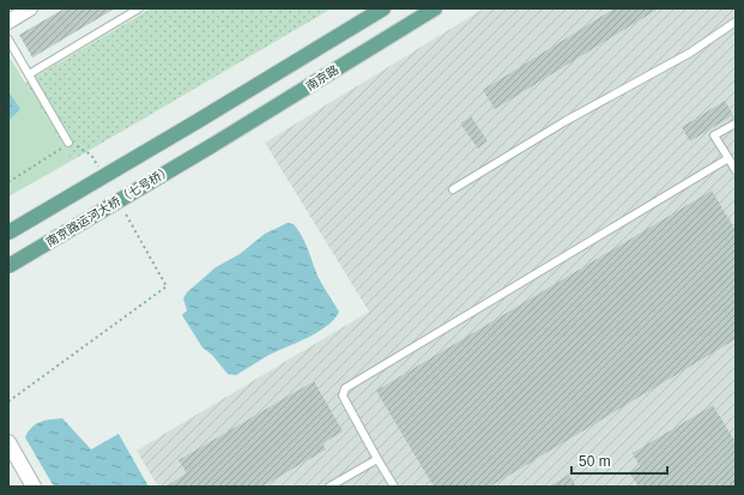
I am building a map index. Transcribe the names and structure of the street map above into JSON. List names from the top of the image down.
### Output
{
  "streets": {
    "main road": ["南京路", "南京路运河大桥（七号桥）"]
  },
  "crossings": [
    ["南京路", "南京路运河大桥（七号桥）"]
  ],
  "scale_bar": "50 m"
}
